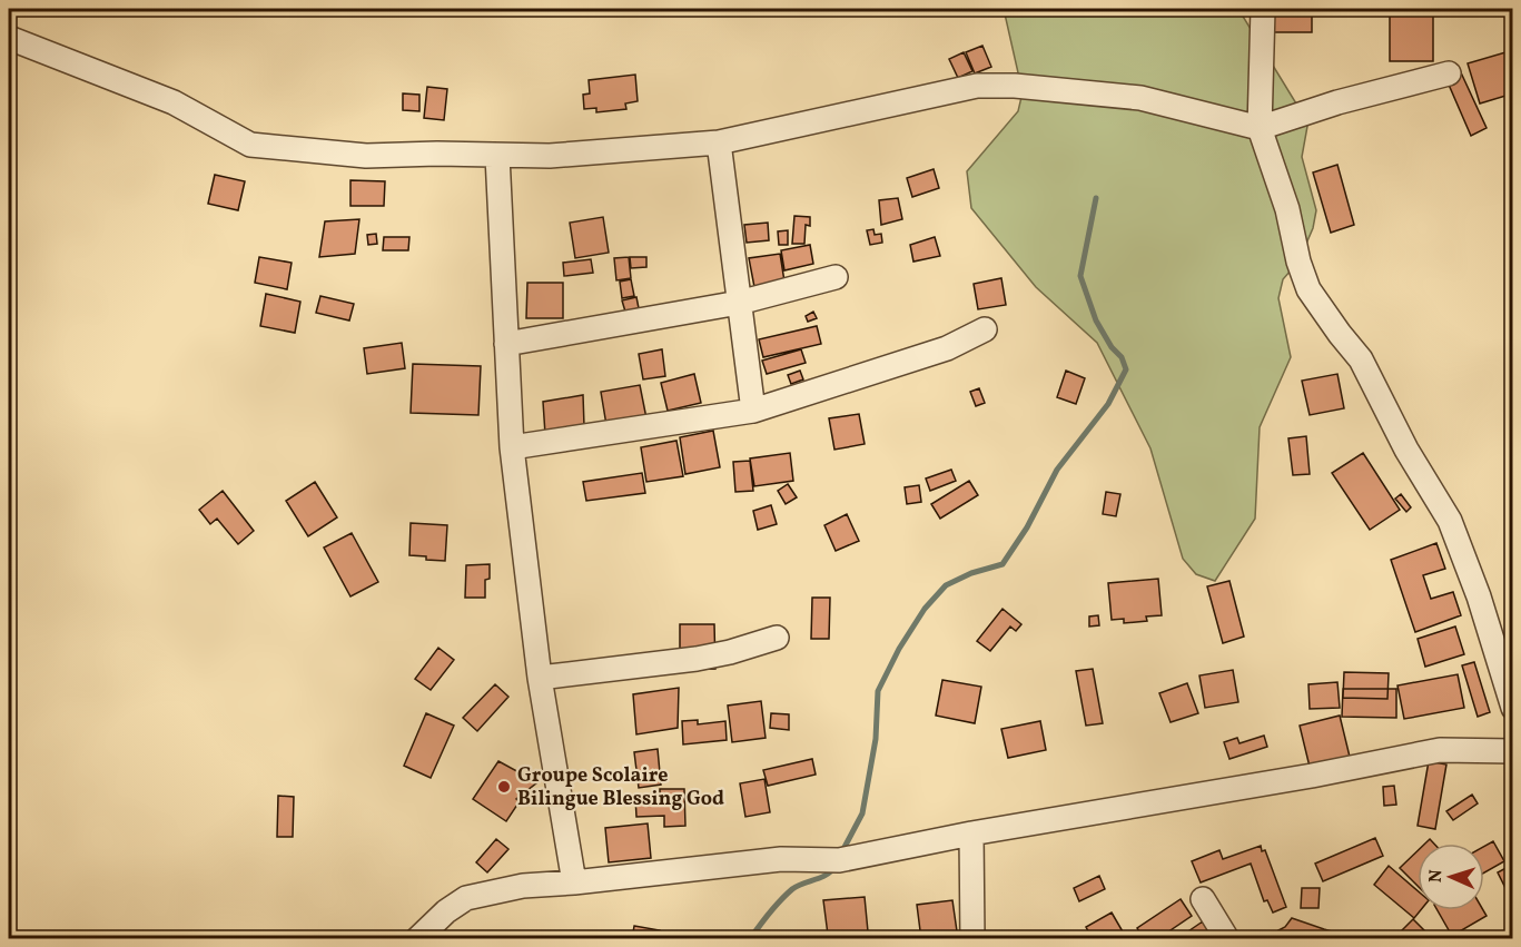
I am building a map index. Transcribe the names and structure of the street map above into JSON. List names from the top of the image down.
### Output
{
  "places": ["Groupe Scolaire Bilingue Blessing God"],
  "north": "left"
}
